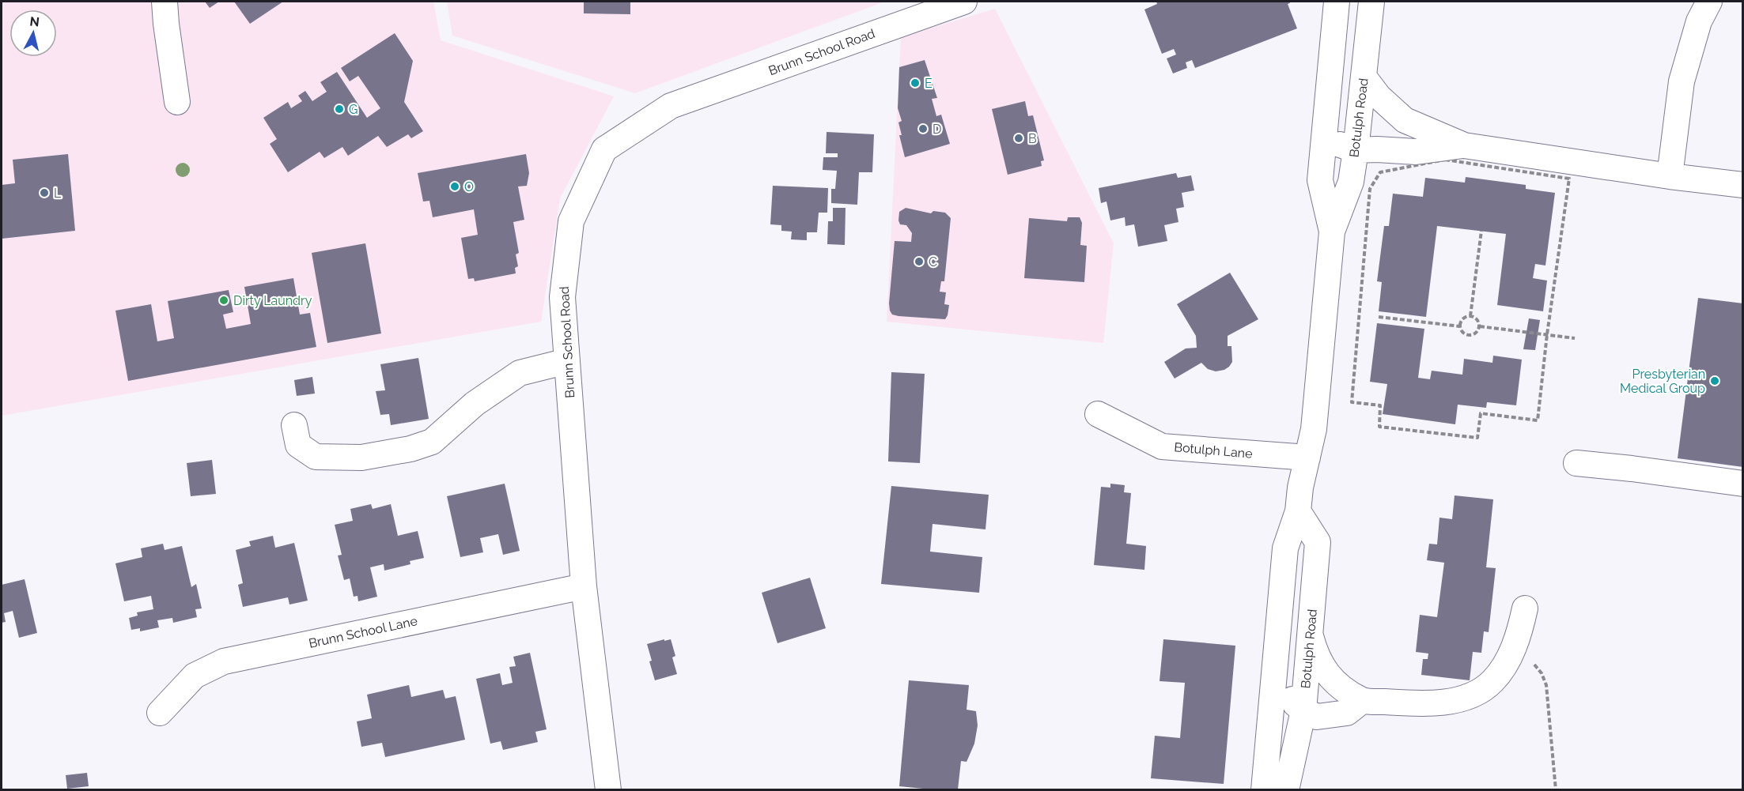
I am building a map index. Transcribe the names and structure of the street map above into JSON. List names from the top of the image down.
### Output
{
  "streets": {
    "street": [
      "Brunn School Road",
      "Botulph Road",
      "Botulph Lane",
      "Brunn School Lane"
    ]
  },
  "crossings": [
    ["Brunn School Road", "Brunn School Lane"],
    ["Botulph Road", "Botulph Lane"]
  ],
  "places": [
    "E",
    "G",
    "D",
    "B",
    "O",
    "L",
    "C",
    "Dirty Laundry",
    "Presbyterian Medical Group"
  ],
  "north": "top"
}
